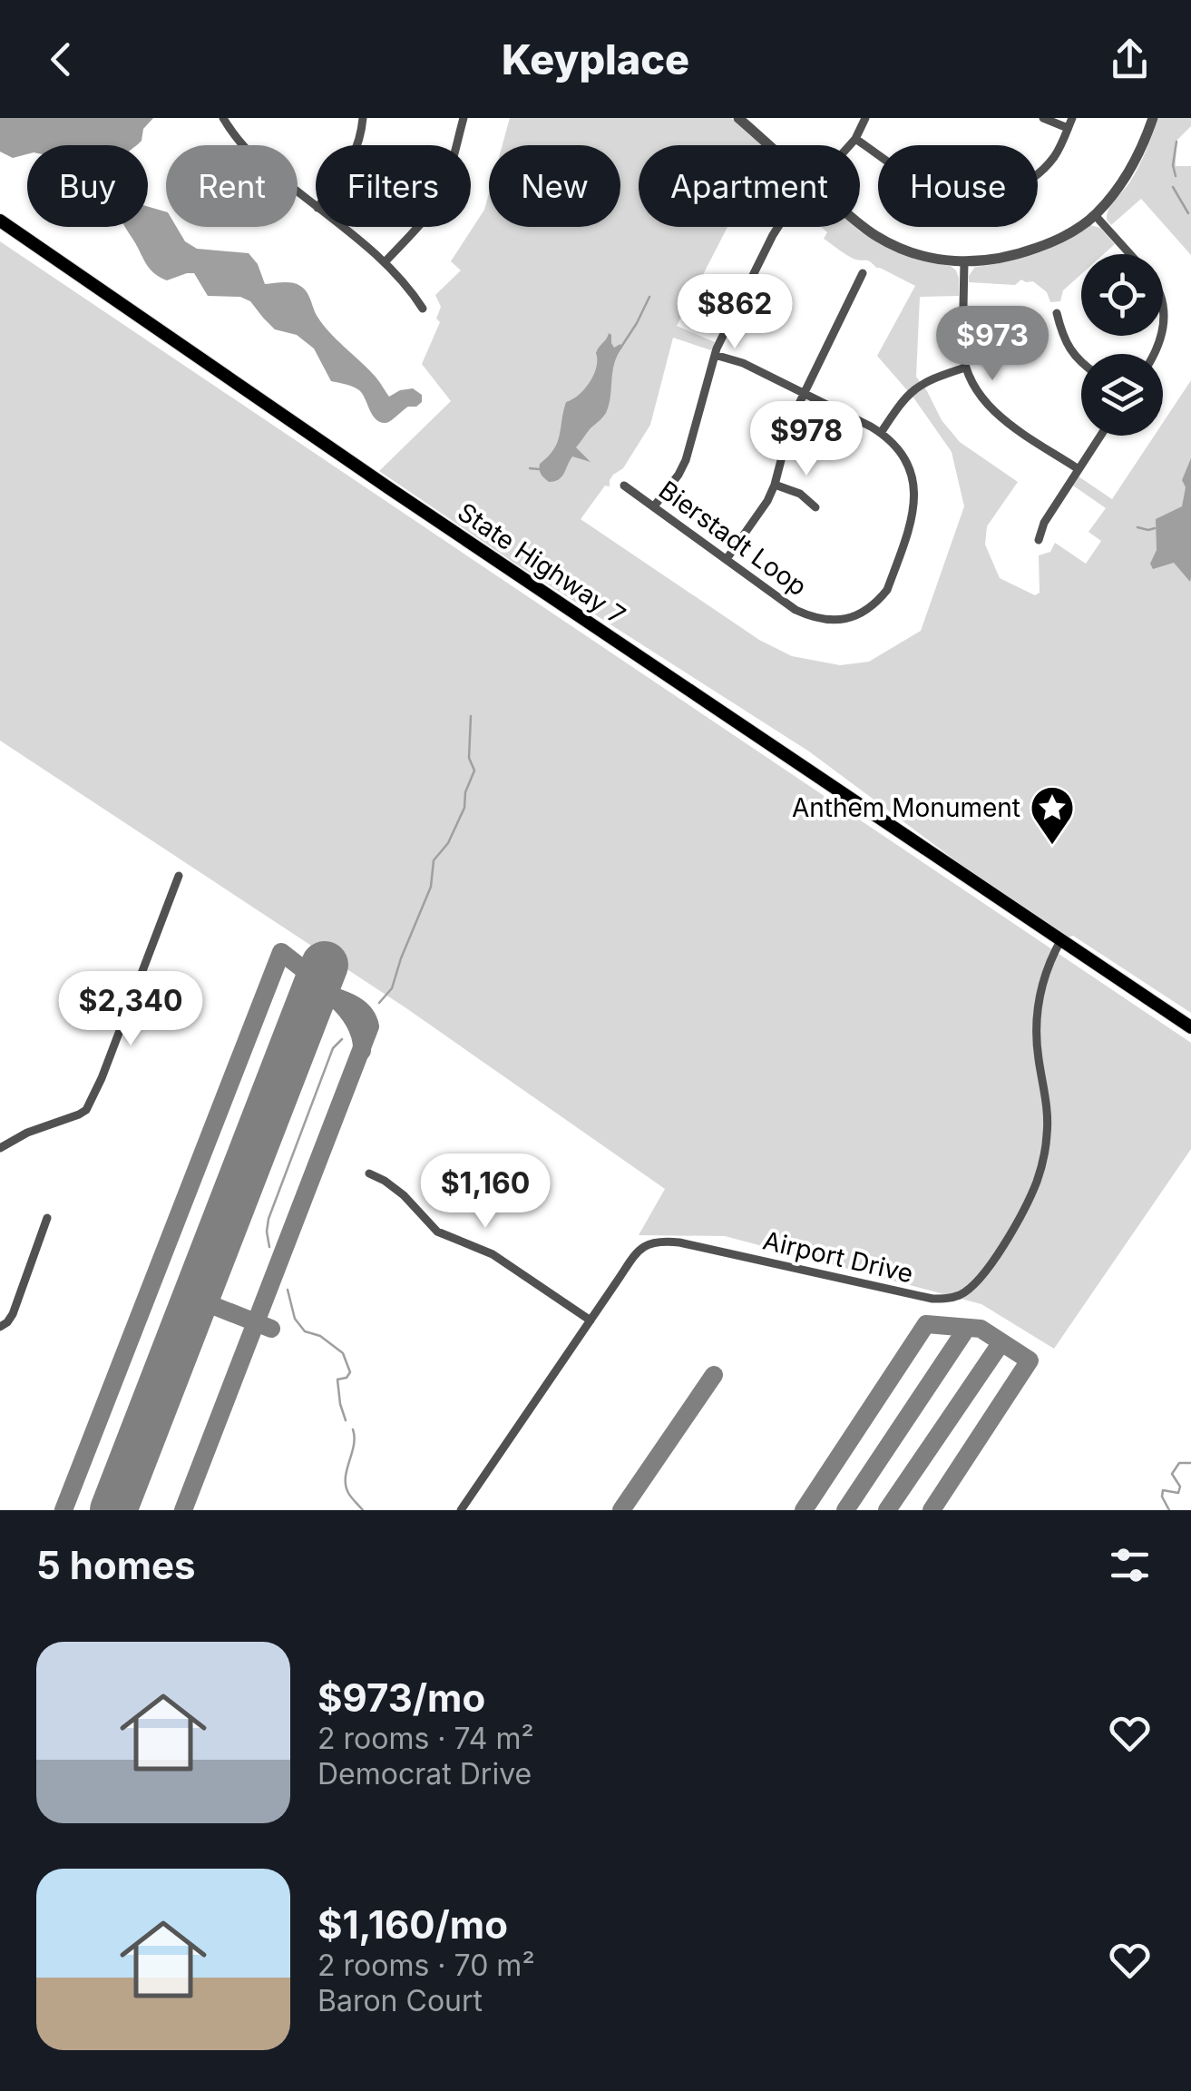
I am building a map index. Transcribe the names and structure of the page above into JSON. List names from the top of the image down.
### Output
{
  "streets": {
    "main road": ["State Highway 7"],
    "street": ["Bierstadt Loop", "Airport Drive"]
  },
  "crossings": [
    ["State Highway 7", "Airport Drive"]
  ],
  "places": {
    "place": ["Anthem Monument"]
  },
  "page": {
    "header": "Keyplace",
    "chip": [
      "Buy",
      "Rent",
      "Filters",
      "New",
      "Apartment",
      "House"
    ],
    "price": [
      "$862",
      "$973",
      "$978",
      "$2,340",
      "$1,160"
    ],
    "heading": "5 homes",
    "list": [
      {
        "name": "$973/mo",
        "note": "2 rooms · 74 m² · Democrat Drive"
      },
      {
        "name": "$1,160/mo",
        "note": "2 rooms · 70 m² · Baron Court"
      }
    ]
  }
}
